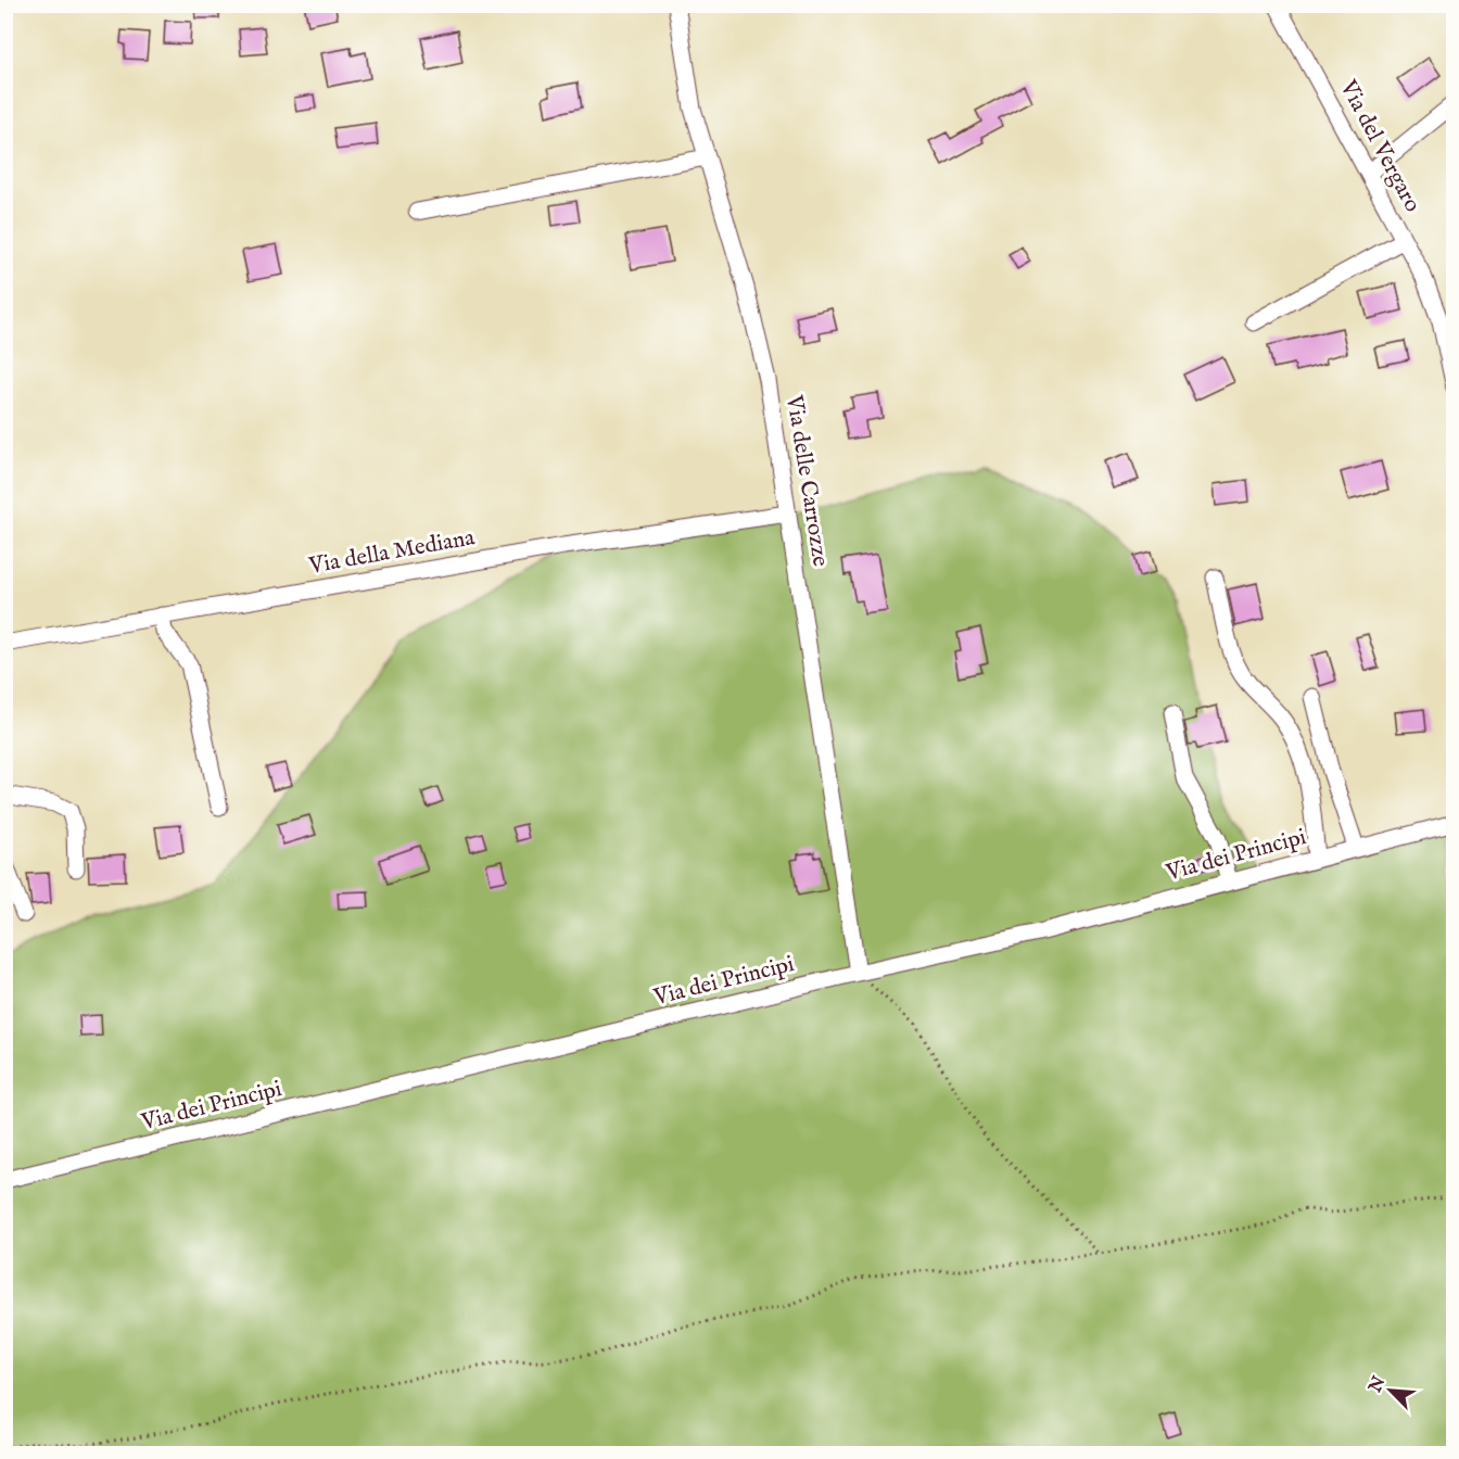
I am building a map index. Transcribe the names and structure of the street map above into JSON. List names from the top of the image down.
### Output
{
  "streets": {
    "street": [
      "Via del Vergaro",
      "Via delle Carrozze",
      "Via della Mediana",
      "Via dei Principi"
    ]
  },
  "crossings": [
    ["Via delle Carrozze", "Via della Mediana"],
    ["Via delle Carrozze", "Via dei Principi"]
  ],
  "north": "top left"
}
